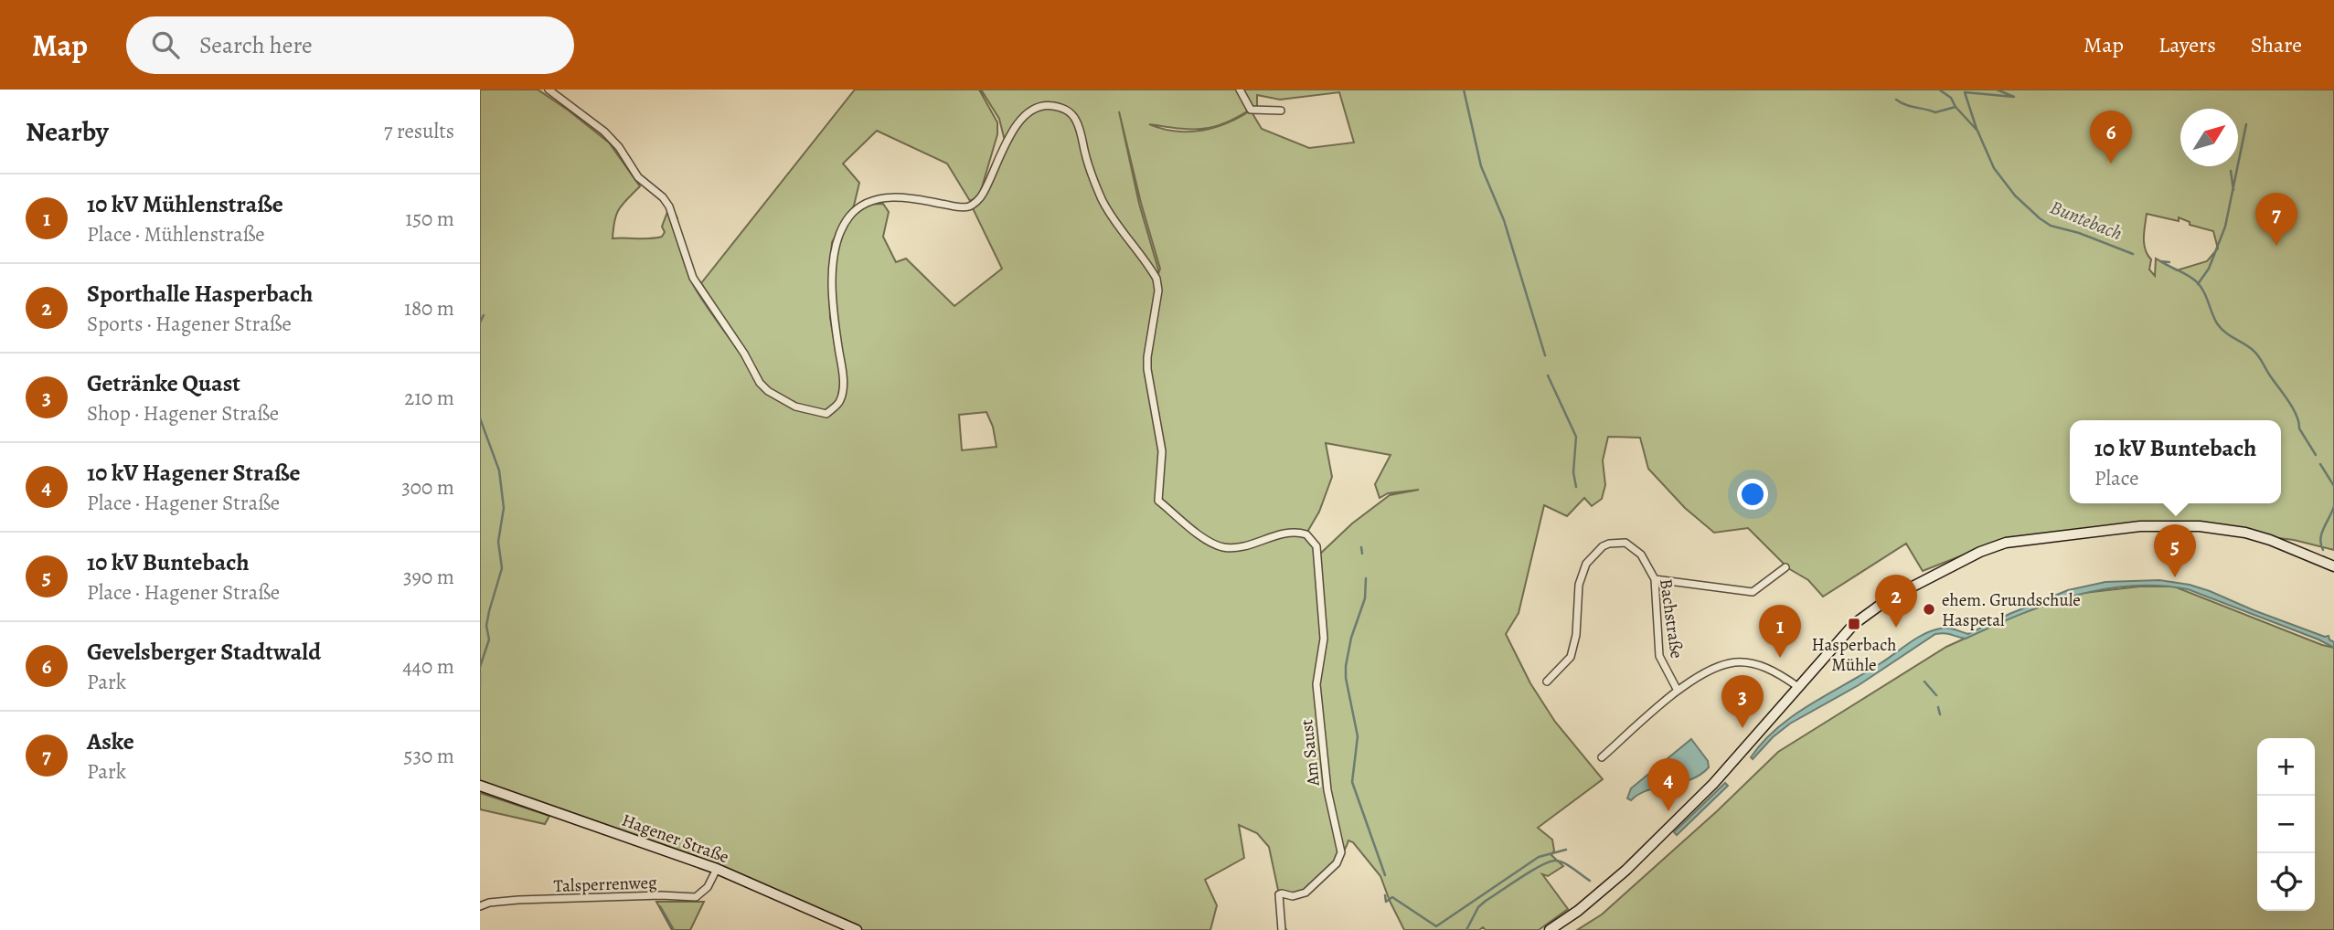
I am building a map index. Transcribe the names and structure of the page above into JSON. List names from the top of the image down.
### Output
{
  "streets": {
    "main road": ["Hagener Straße"],
    "street": ["Bachstraße", "Am Saust", "Talsperrenweg"]
  },
  "crossings": [
    ["Hagener Straße", "Talsperrenweg"]
  ],
  "water": ["Buntebach"],
  "places": {
    "other": ["ehem. Grundschule Haspetal"],
    "transit": ["Hasperbach Mühle"]
  },
  "north": "top right",
  "page": {
    "header": "Map",
    "search": "Search here",
    "nav": ["Map", "Layers", "Share"],
    "heading": ["Nearby", "7 results"],
    "pins": [
      "6",
      "7",
      "5",
      "2",
      "1",
      "3",
      "4"
    ],
    "list": [
      {
        "mark": "1",
        "name": "10 kV Mühlenstraße",
        "note": "Place · Mühlenstraße",
        "value": "150 m"
      },
      {
        "mark": "2",
        "name": "Sporthalle Hasperbach",
        "note": "Sports · Hagener Straße",
        "value": "180 m"
      },
      {
        "mark": "3",
        "name": "Getränke Quast",
        "note": "Shop · Hagener Straße",
        "value": "210 m"
      },
      {
        "mark": "4",
        "name": "10 kV Hagener Straße",
        "note": "Place · Hagener Straße",
        "value": "300 m"
      },
      {
        "mark": "5",
        "name": "10 kV Buntebach",
        "note": "Place · Hagener Straße",
        "value": "390 m"
      },
      {
        "mark": "6",
        "name": "Gevelsberger Stadtwald",
        "note": "Park",
        "value": "440 m"
      },
      {
        "mark": "7",
        "name": "Aske",
        "note": "Park",
        "value": "530 m"
      }
    ],
    "popup": ["10 kV Buntebach", "Place"],
    "map_buttons": ["+", "−"]
  }
}
